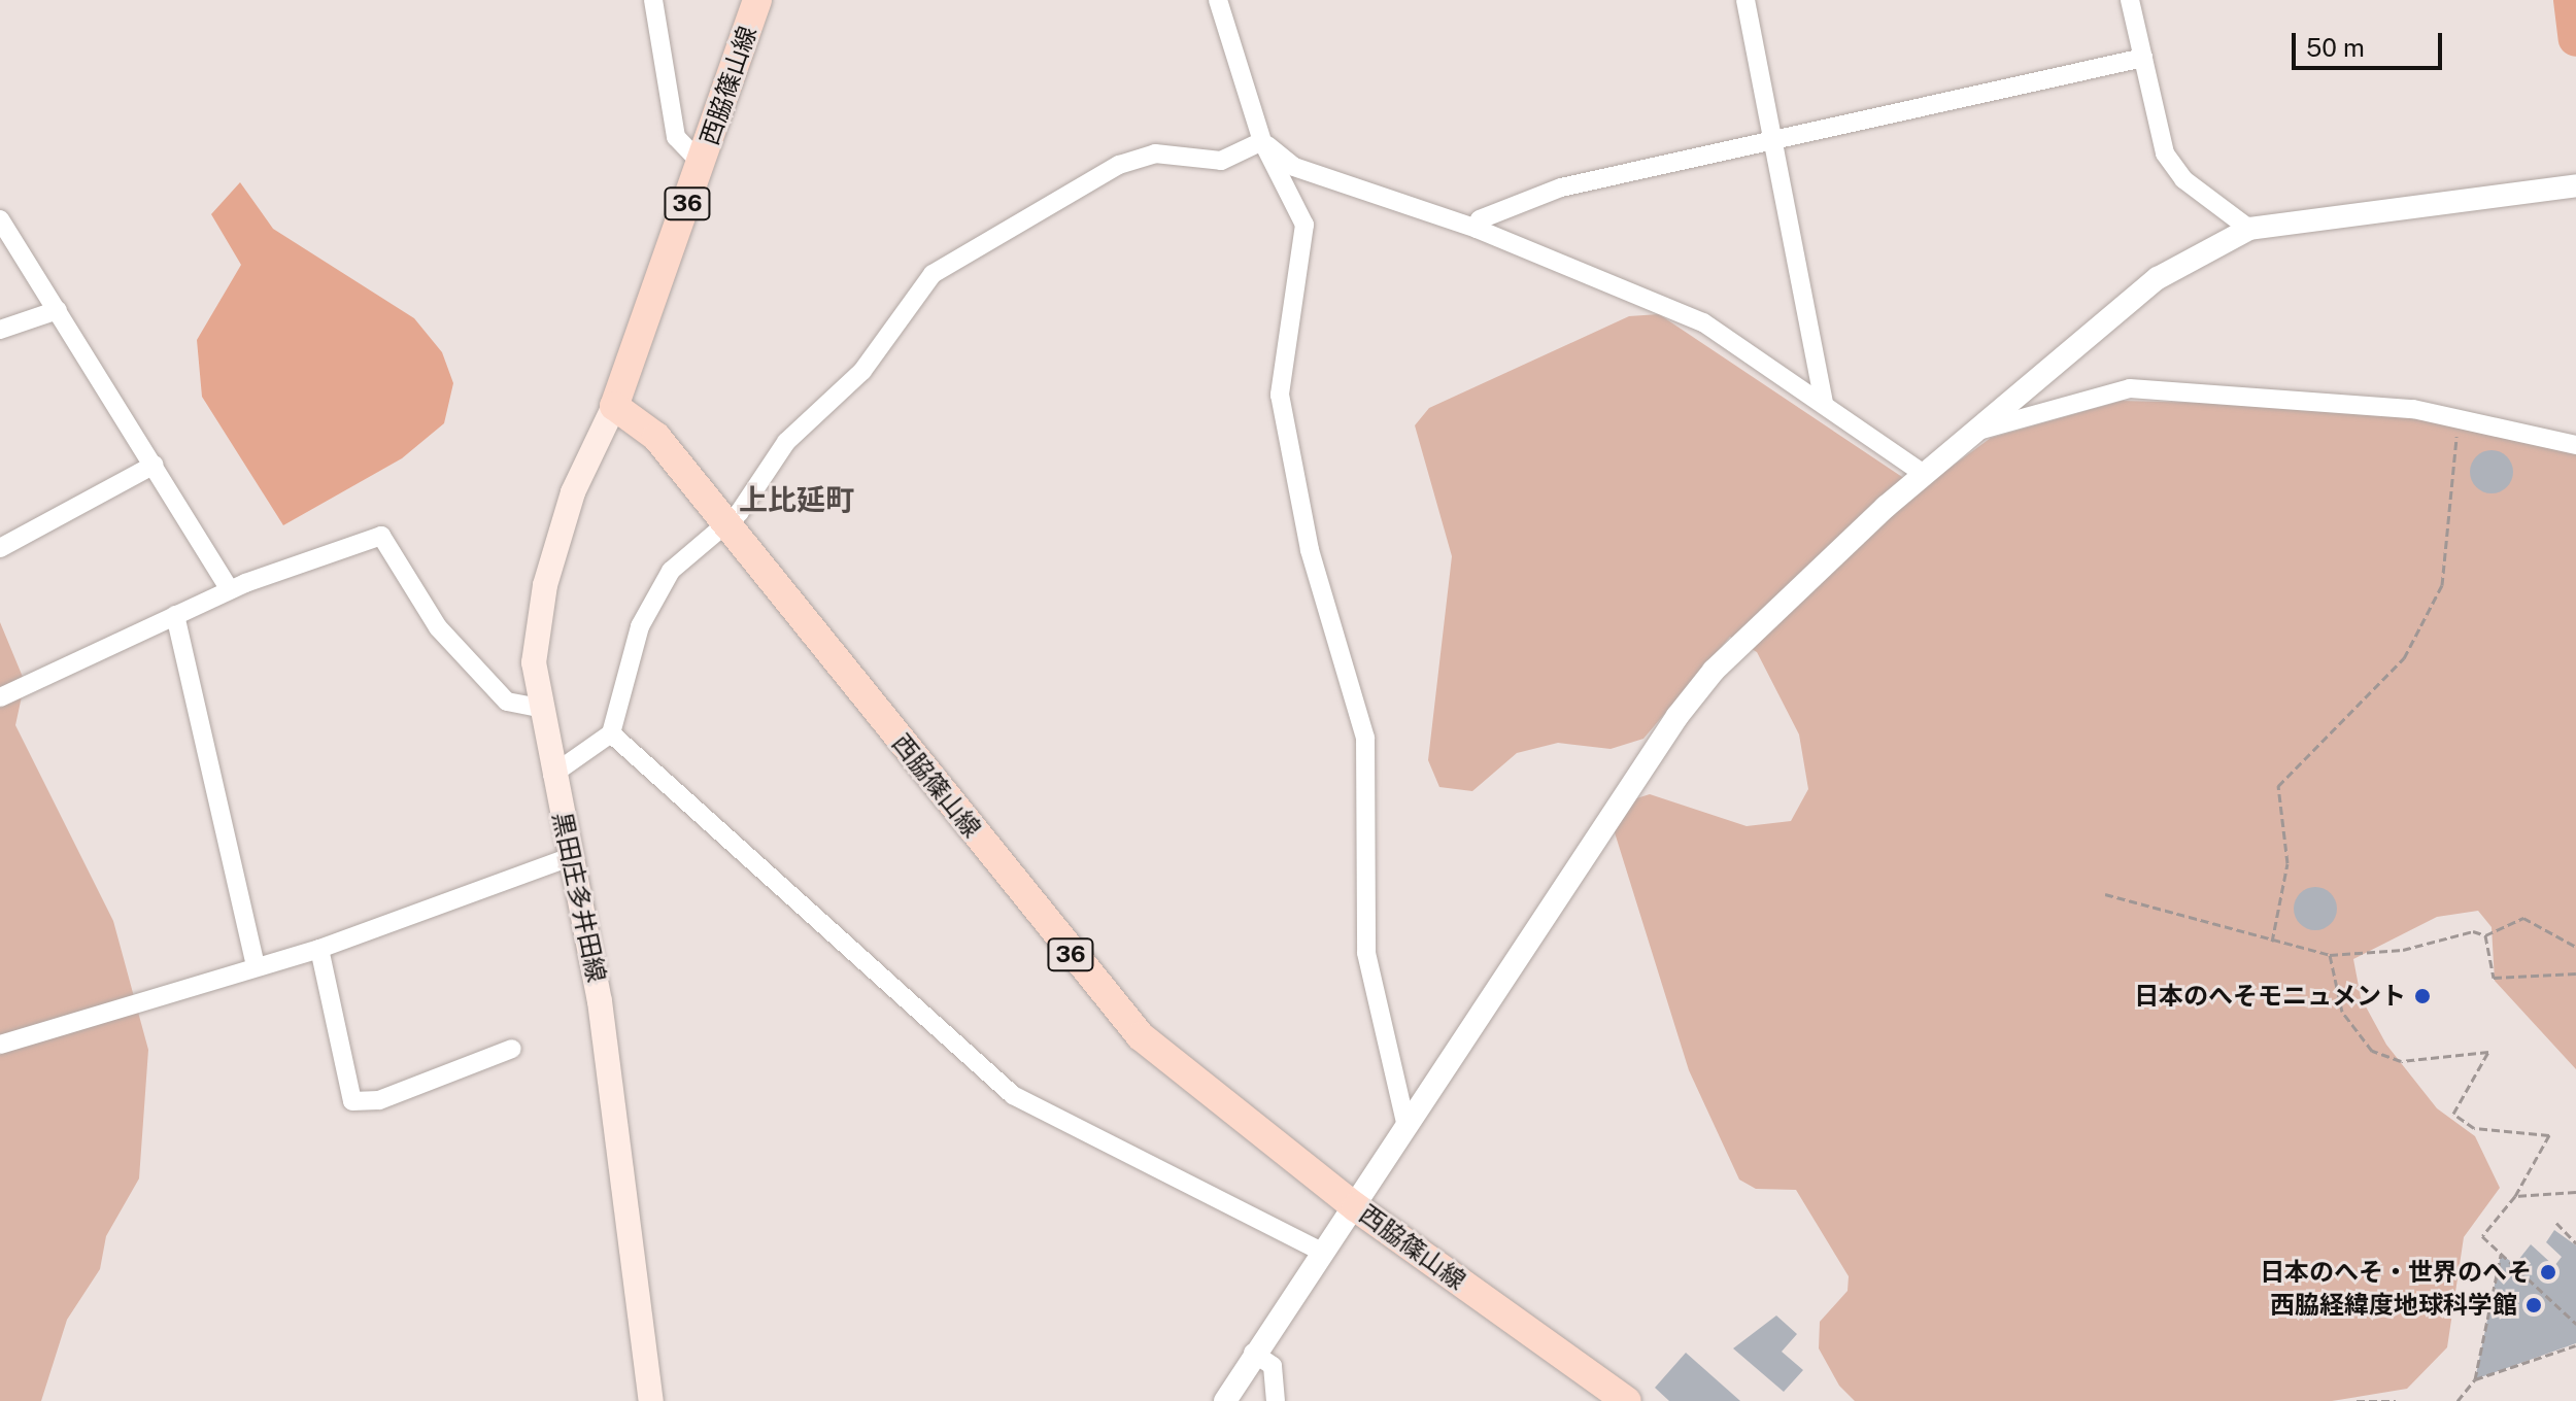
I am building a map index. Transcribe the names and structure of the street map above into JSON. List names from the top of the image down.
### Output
{
  "streets": {
    "main road": ["西脇篠山線", "36", "黒田庄多井田線"]
  },
  "crossings": [
    ["西脇篠山線", "黒田庄多井田線"]
  ],
  "districts": ["上比延町"],
  "places": ["日本のへそモニュメント", "日本のへそ・世界のへそ", "西脇経緯度地球科学館"],
  "scale_bar": "50 m"
}
